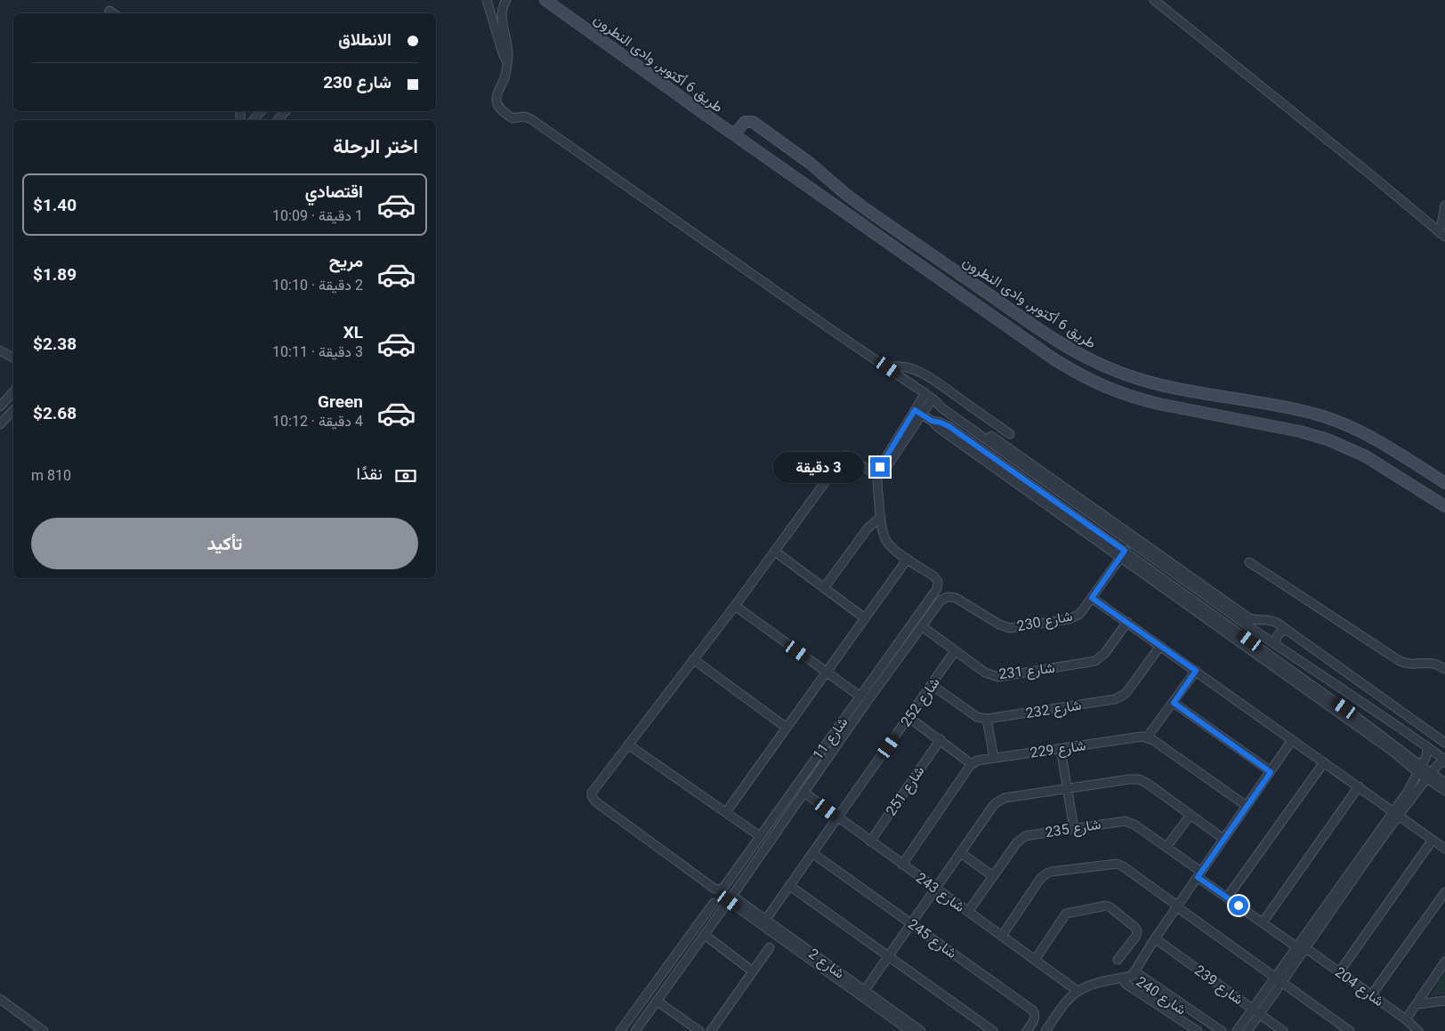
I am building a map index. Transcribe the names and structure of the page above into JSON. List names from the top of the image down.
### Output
{
  "streets": {
    "street": [
      "طريق 6 أكتوبر, وادى النطرون",
      "شارع 230",
      "شارع 231",
      "شارع 252",
      "شارع 232",
      "شارع 11",
      "شارع 229",
      "شارع 251",
      "شارع 235",
      "شارع 243",
      "شارع 245",
      "شارع 2",
      "شارع 239",
      "شارع 204",
      "شارع 240"
    ]
  },
  "crossings": [
    ["شارع 230", "شارع 11"],
    ["شارع 231", "شارع 252"],
    ["شارع 231", "شارع 11"],
    ["شارع 252", "شارع 243"],
    ["شارع 252", "شارع 245"],
    ["شارع 252", "شارع 2"],
    ["شارع 11", "شارع 243"],
    ["شارع 11", "شارع 2"],
    ["شارع 251", "شارع 243"],
    ["شارع 235", "شارع 243"],
    ["شارع 235", "شارع 204"]
  ],
  "page": {
    "banner": ["الانطلاق", "شارع 230"],
    "heading": "اختر الرحلة",
    "list": [
      {
        "name": "اقتصادي",
        "note": "1 دقيقة · 10:09",
        "value": "$1.40"
      },
      {
        "name": "مريح",
        "note": "2 دقيقة · 10:10",
        "value": "$1.89"
      },
      {
        "name": "XL",
        "note": "3 دقيقة · 10:11",
        "value": "$2.38"
      },
      {
        "name": "Green",
        "note": "4 دقيقة · 10:12",
        "value": "$2.68"
      }
    ],
    "pay": ["نقدًا", "810 m"],
    "bubble": "3 دقيقة",
    "buttons": "تأكيد"
  }
}
